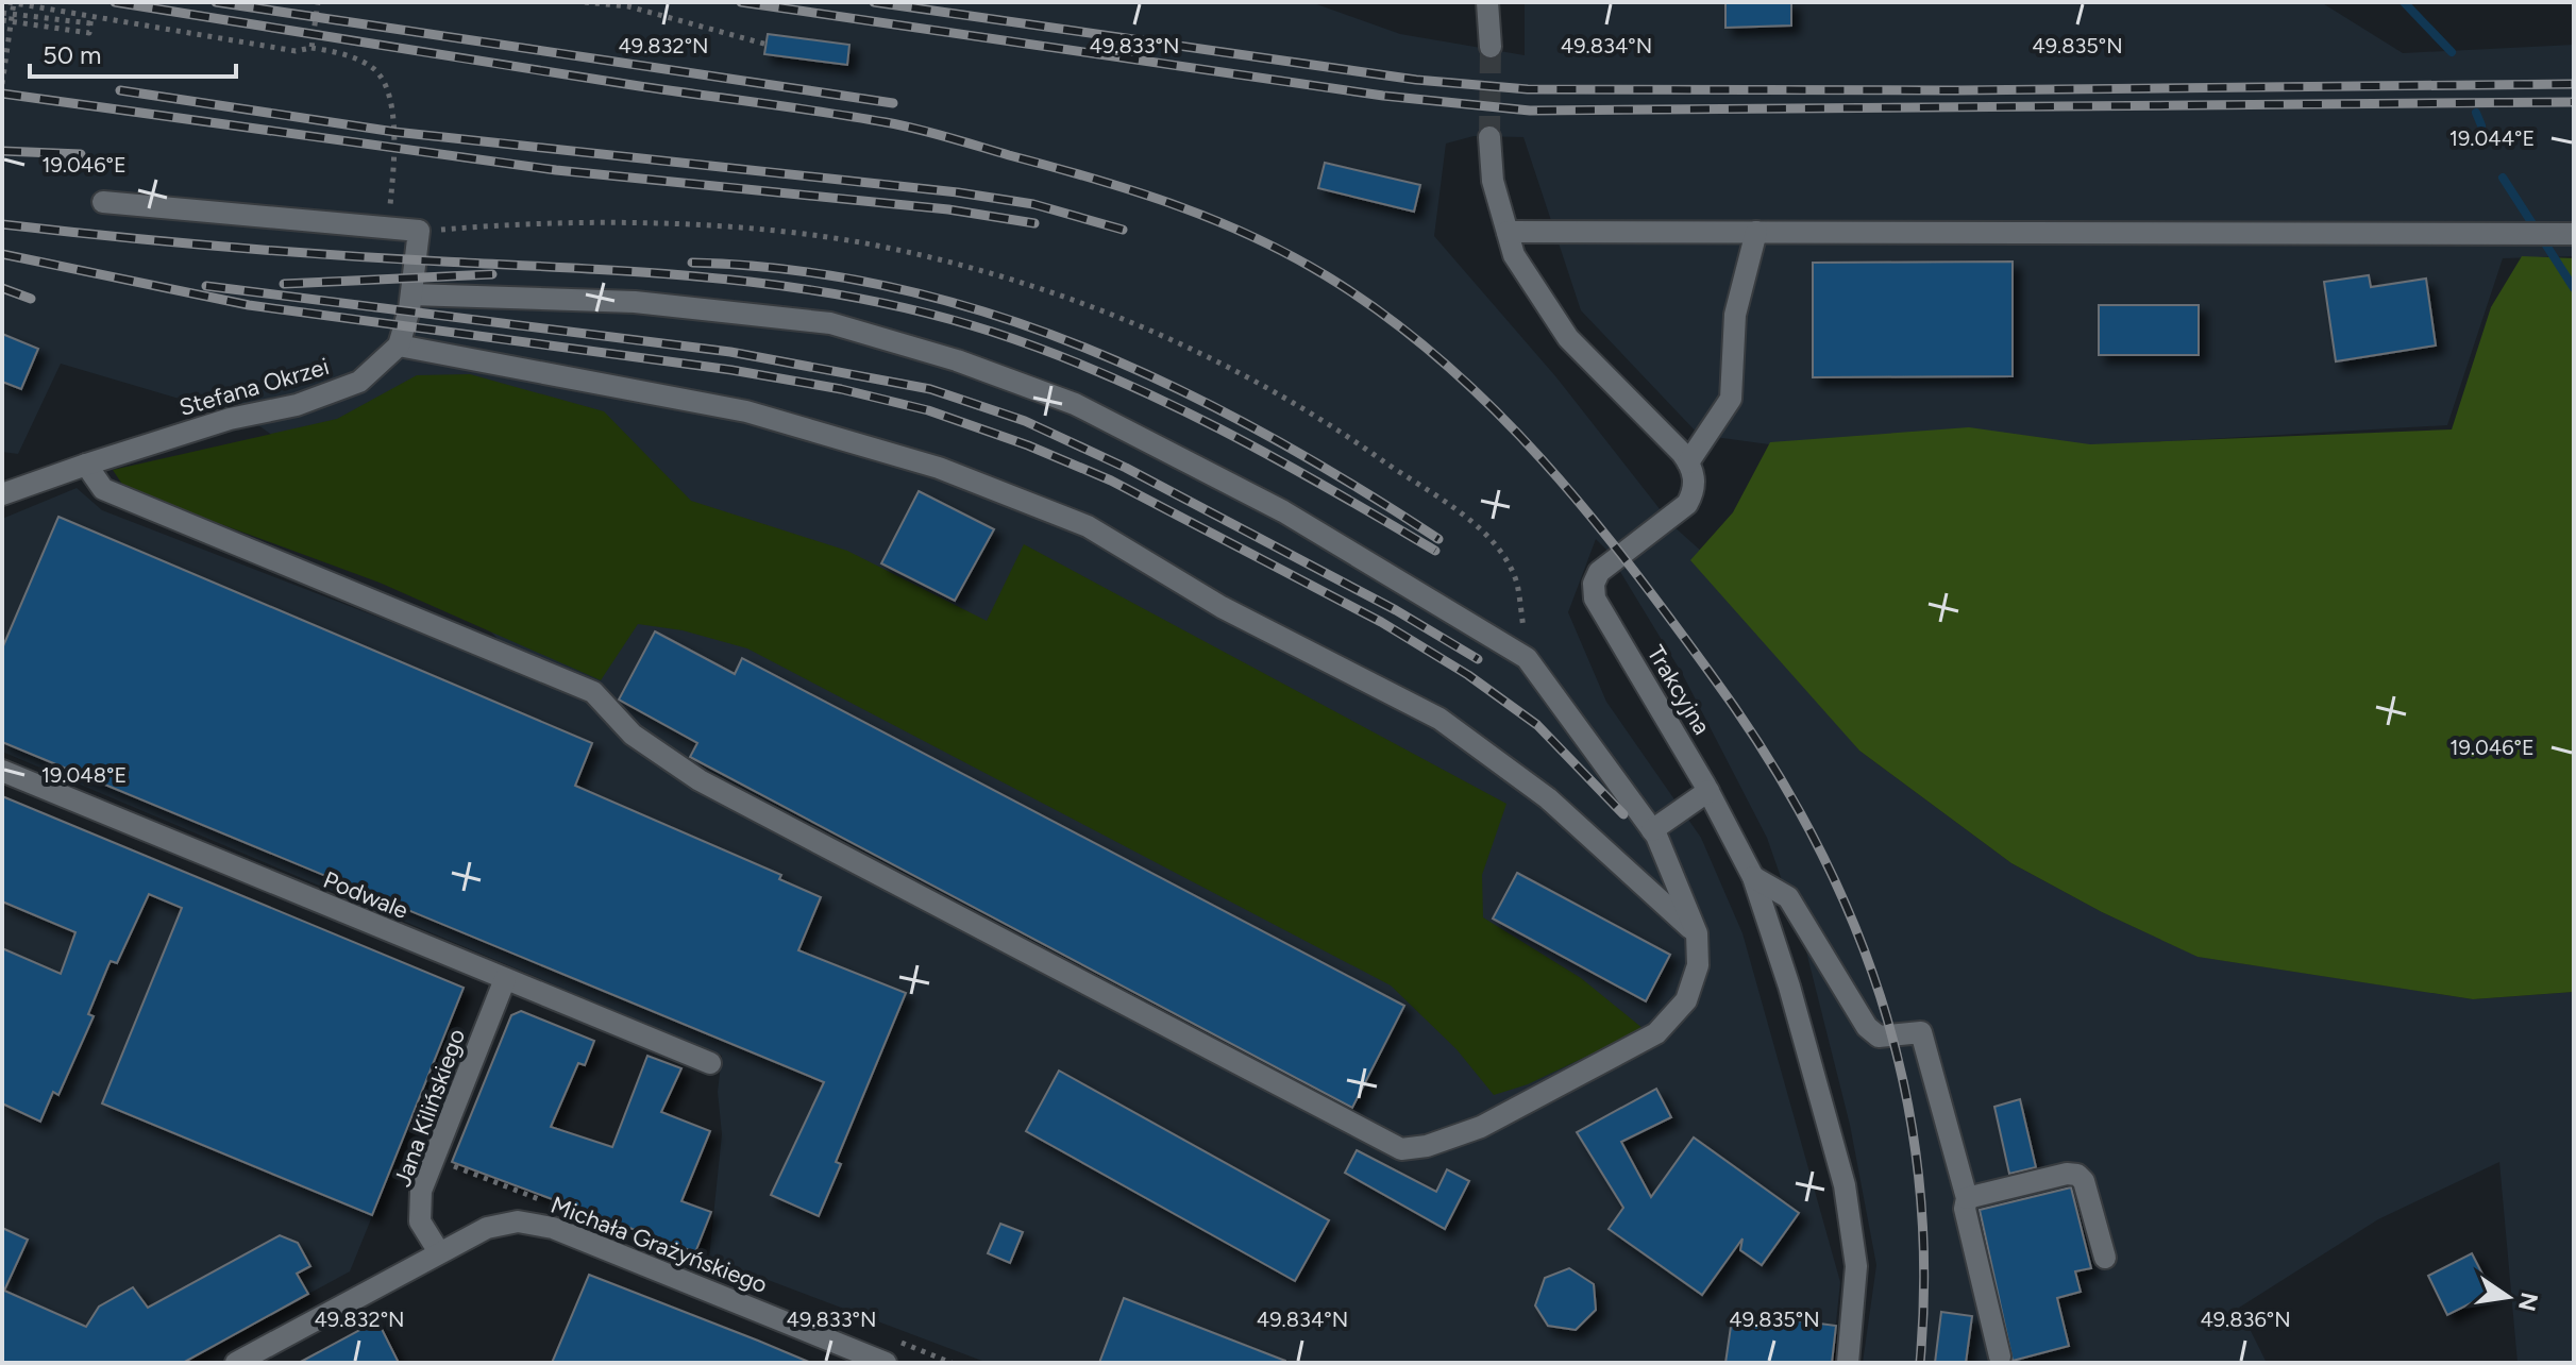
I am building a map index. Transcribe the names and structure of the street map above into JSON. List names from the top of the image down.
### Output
{
  "streets": {
    "street": [
      "Stefana Okrzei",
      "Trakcyjna",
      "Podwale",
      "Jana Kilińskiego",
      "Michała Grażyńskiego"
    ]
  },
  "crossings": [
    ["Podwale", "Jana Kilińskiego"],
    ["Jana Kilińskiego", "Michała Grażyńskiego"]
  ],
  "scale_bar": "50 m",
  "north": "right",
  "coordinates": [
    "49.832°N",
    "49.833°N",
    "49.834°N",
    "49.835°N",
    "19.044°E",
    "19.046°E",
    "19.048°E",
    "49.836°N"
  ]
}
